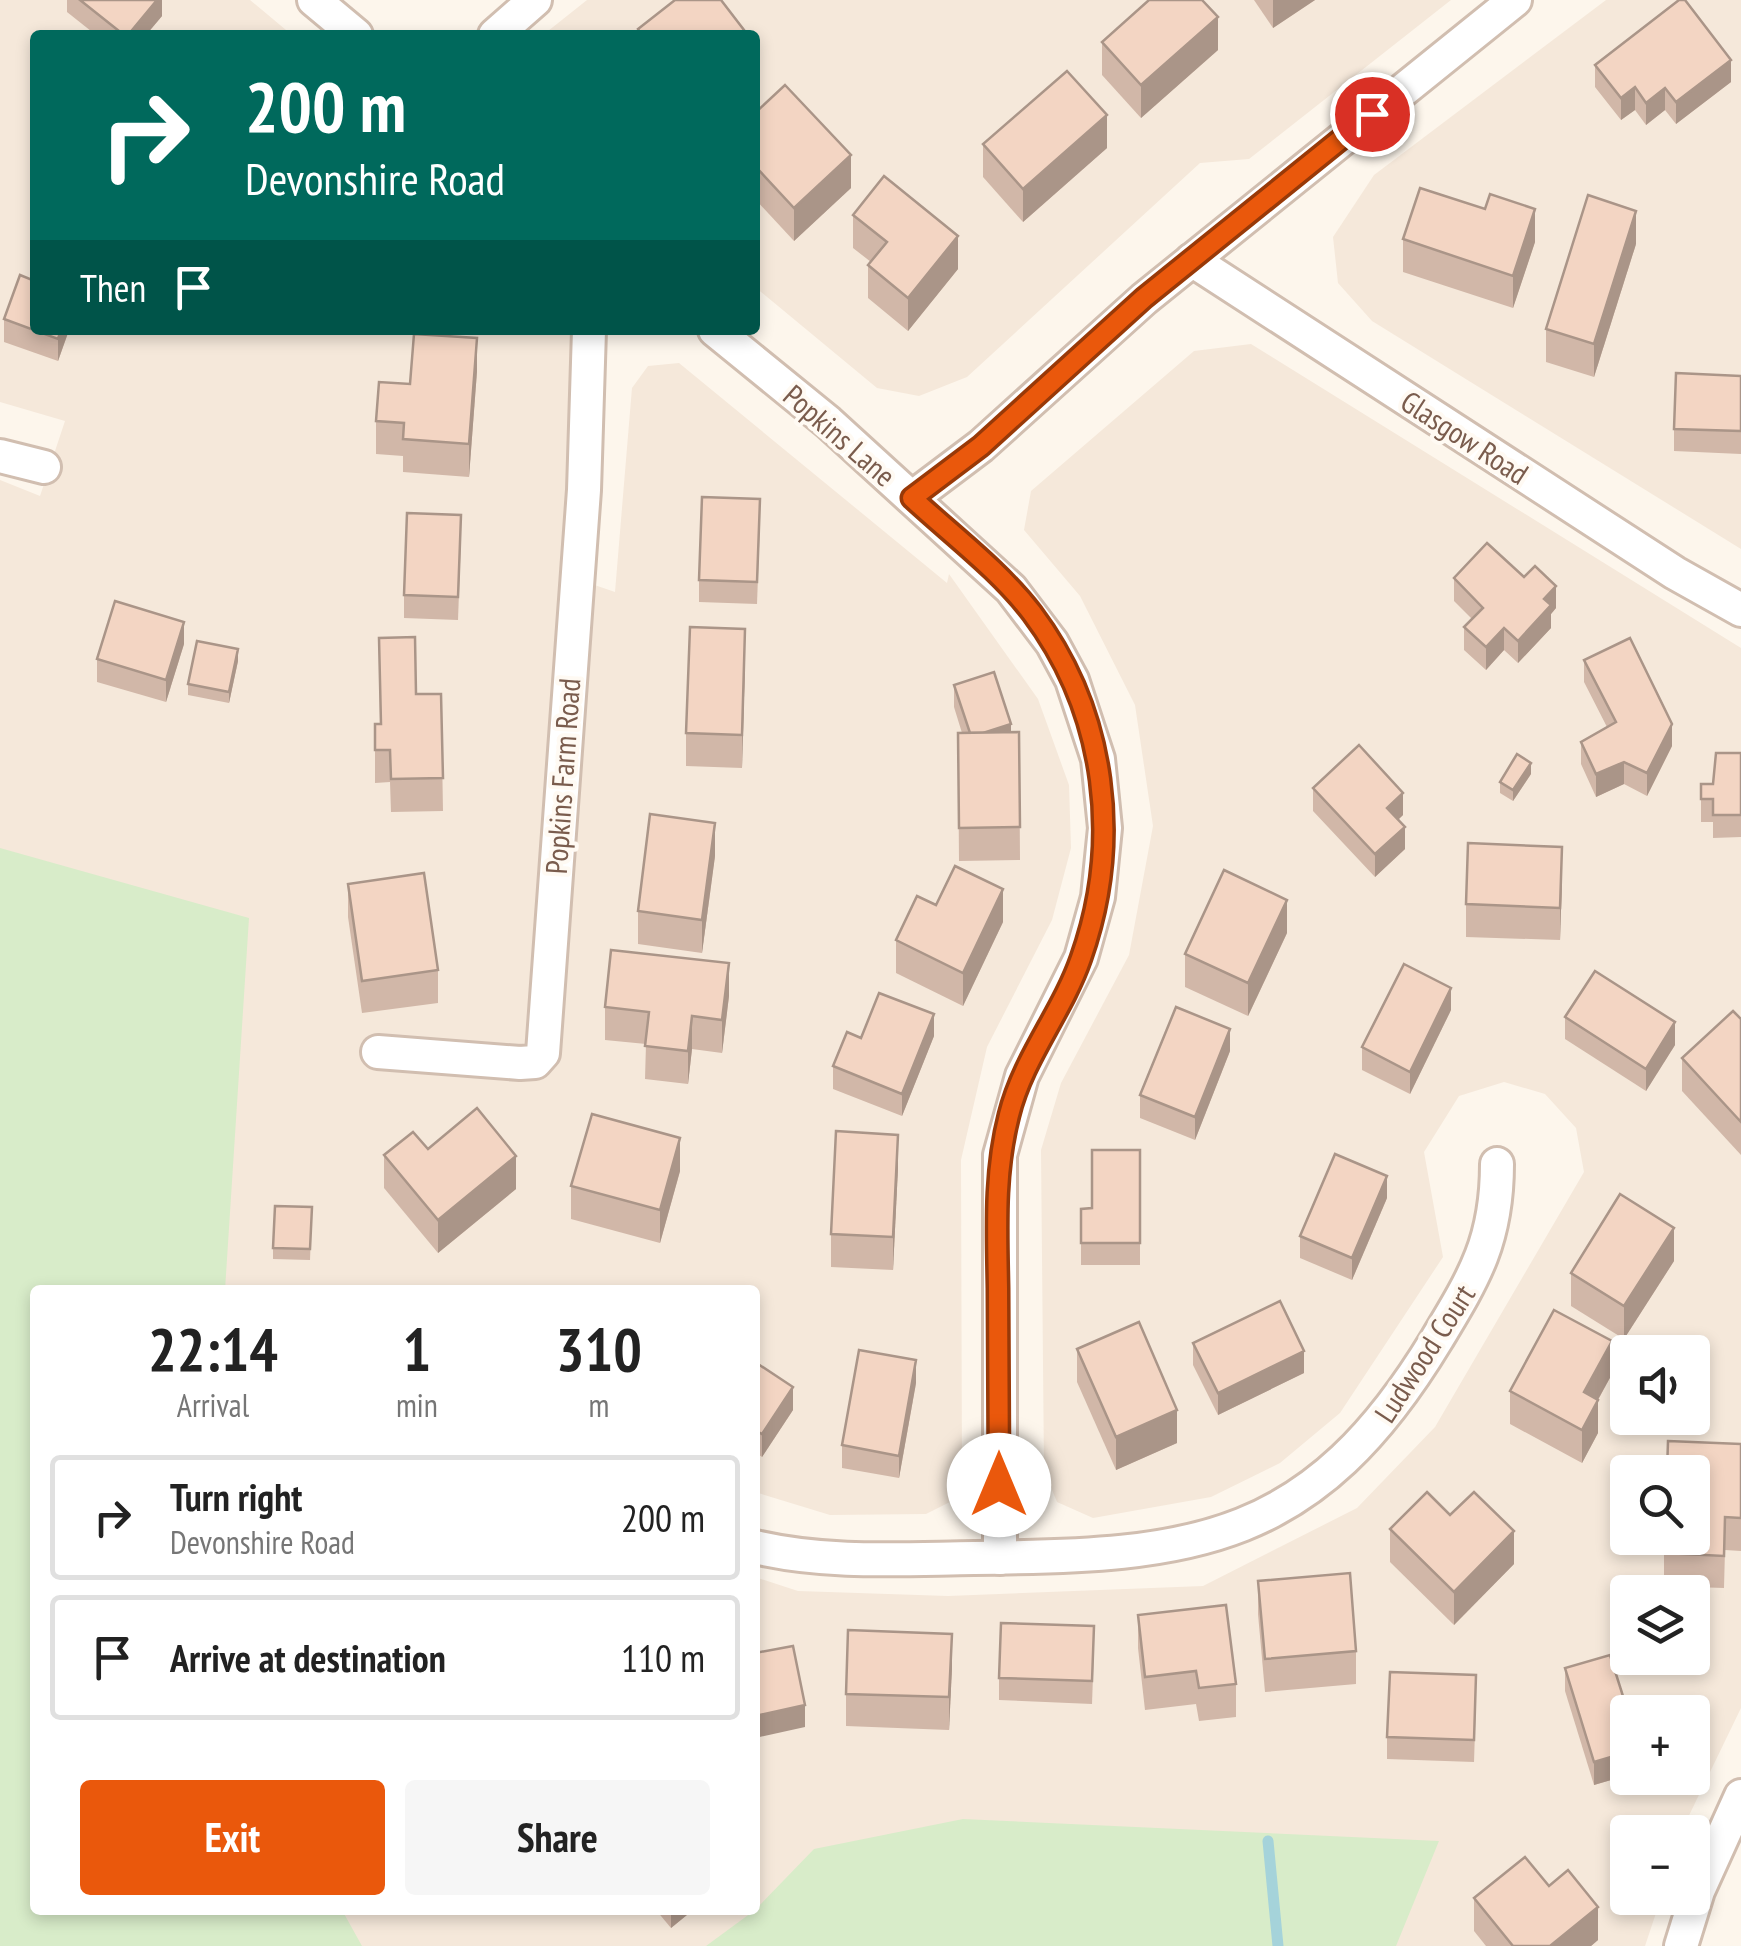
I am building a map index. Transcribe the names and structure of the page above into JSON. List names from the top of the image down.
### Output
{
  "streets": {
    "street": [
      "Popkins Lane",
      "Glasgow Road",
      "Popkins Farm Road",
      "Ludwood Court"
    ]
  },
  "crossings": [
    ["Popkins Lane", "Ludwood Court"]
  ],
  "page": {
    "turn": ["200 m", "Devonshire Road"],
    "then": "Then",
    "eta": [
      "22:14",
      "Arrival",
      "1",
      "min",
      "310",
      "m"
    ],
    "map_buttons": ["+", "−"],
    "list": [
      {
        "name": "Turn right",
        "note": "Devonshire Road",
        "value": "200 m"
      },
      {
        "name": "Arrive at destination",
        "value": "110 m"
      }
    ],
    "buttons": ["Exit", "Share"]
  }
}
